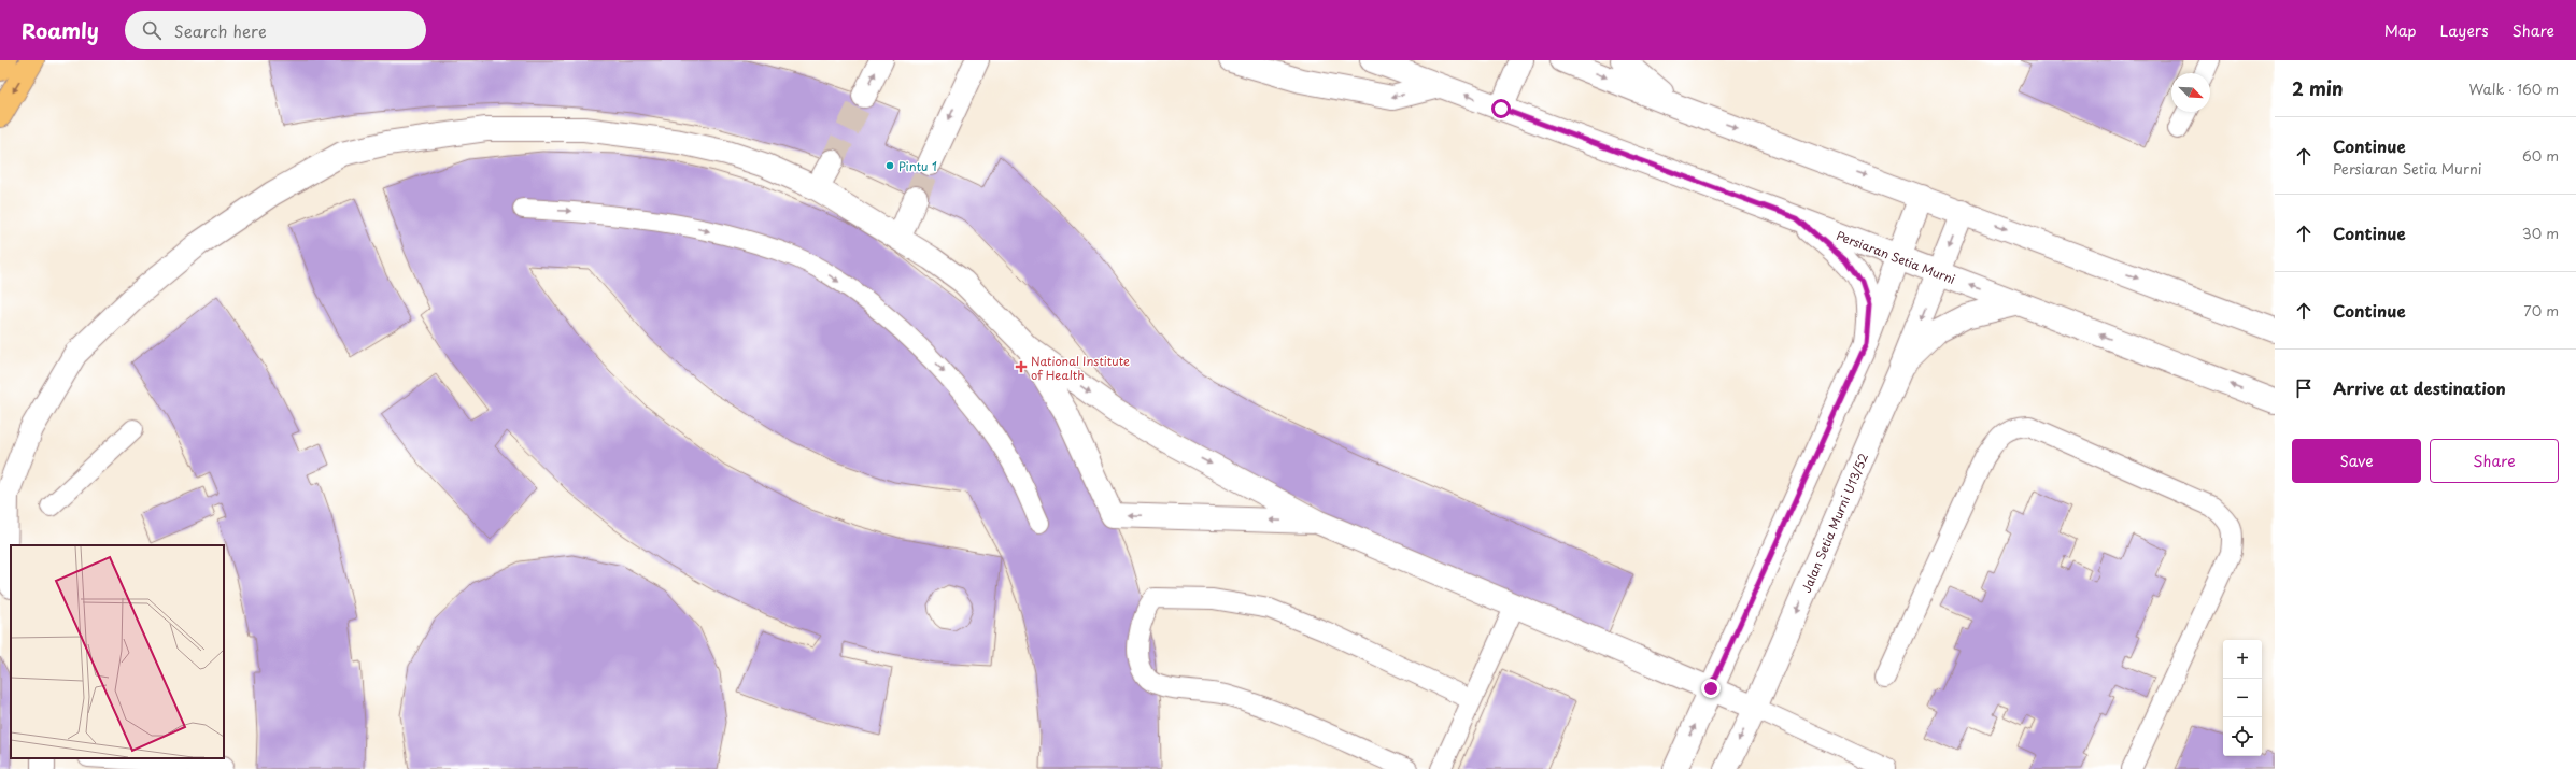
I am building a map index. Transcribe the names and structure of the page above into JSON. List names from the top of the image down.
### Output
{
  "streets": {
    "street": ["Persiaran Setia Murni", "Jalan Setia Murni U13/52"]
  },
  "crossings": [
    ["Persiaran Setia Murni", "Jalan Setia Murni U13/52"]
  ],
  "places": {
    "other": ["Pintu 1"],
    "health": ["National Institute of Health"]
  },
  "north": "bottom right",
  "page": {
    "header": "Roamly",
    "search": "Search here",
    "nav": ["Map", "Layers", "Share"],
    "heading": ["2 min", "Walk · 160 m"],
    "list": [
      ["Continue", "Persiaran Setia Murni", "60 m"],
      ["Continue", "30 m"],
      ["Continue", "70 m"],
      "Arrive at destination"
    ],
    "buttons": ["Save", "Share"],
    "map_buttons": ["+", "−"]
  }
}
